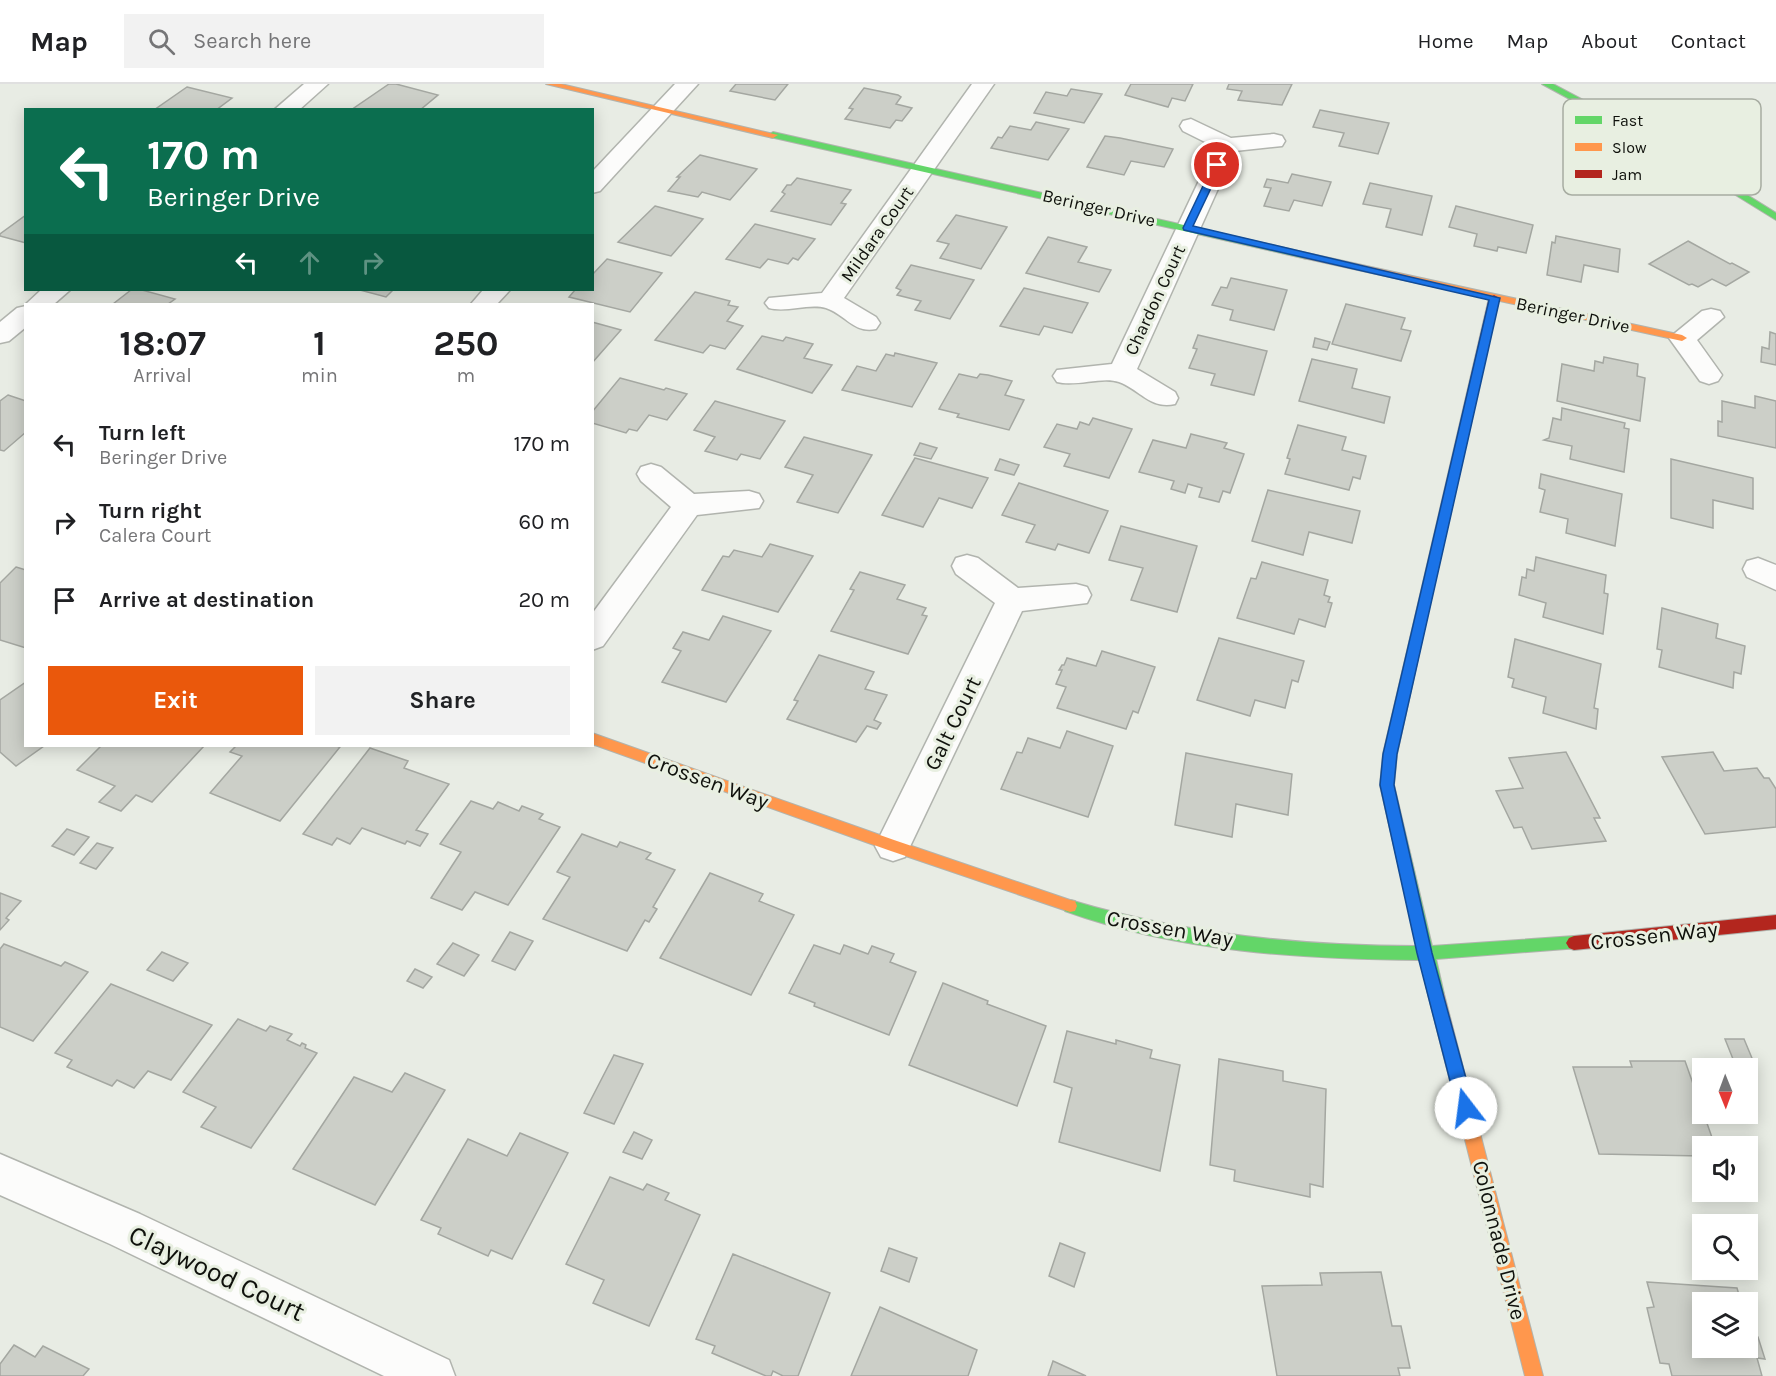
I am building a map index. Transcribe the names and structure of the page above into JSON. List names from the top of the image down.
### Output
{
  "streets": {
    "street": [
      "Beringer Drive",
      "Mildara Court",
      "Chardon Court",
      "Galt Court",
      "Crossen Way",
      "Colonnade Drive",
      "Claywood Court"
    ]
  },
  "crossings": [
    ["Beringer Drive", "Mildara Court"],
    ["Beringer Drive", "Chardon Court"],
    ["Beringer Drive", "Colonnade Drive"],
    ["Galt Court", "Crossen Way"],
    ["Crossen Way", "Colonnade Drive"]
  ],
  "legend": ["Fast", "Slow", "Jam"],
  "north": "bottom",
  "page": {
    "header": "Map",
    "search": "Search here",
    "nav": [
      "Home",
      "Map",
      "About",
      "Contact"
    ],
    "turn": ["170 m", "Beringer Drive"],
    "eta": [
      "18:07",
      "Arrival",
      "1",
      "min",
      "250",
      "m"
    ],
    "list": [
      {
        "name": "Turn left",
        "note": "Beringer Drive",
        "value": "170 m"
      },
      {
        "name": "Turn right",
        "note": "Calera Court",
        "value": "60 m"
      },
      {
        "name": "Arrive at destination",
        "value": "20 m"
      }
    ],
    "buttons": ["Exit", "Share"]
  }
}
